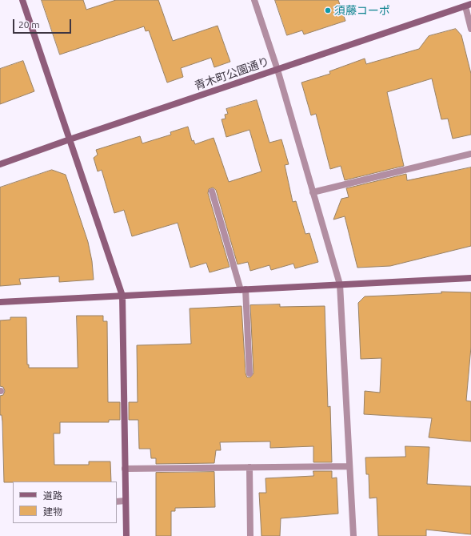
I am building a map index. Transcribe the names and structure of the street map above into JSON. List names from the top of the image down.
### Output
{
  "streets": {
    "street": ["青木町公園通り"]
  },
  "places": ["須藤コーポ"],
  "legend": ["道路", "建物"],
  "scale_bar": "20 m"
}
